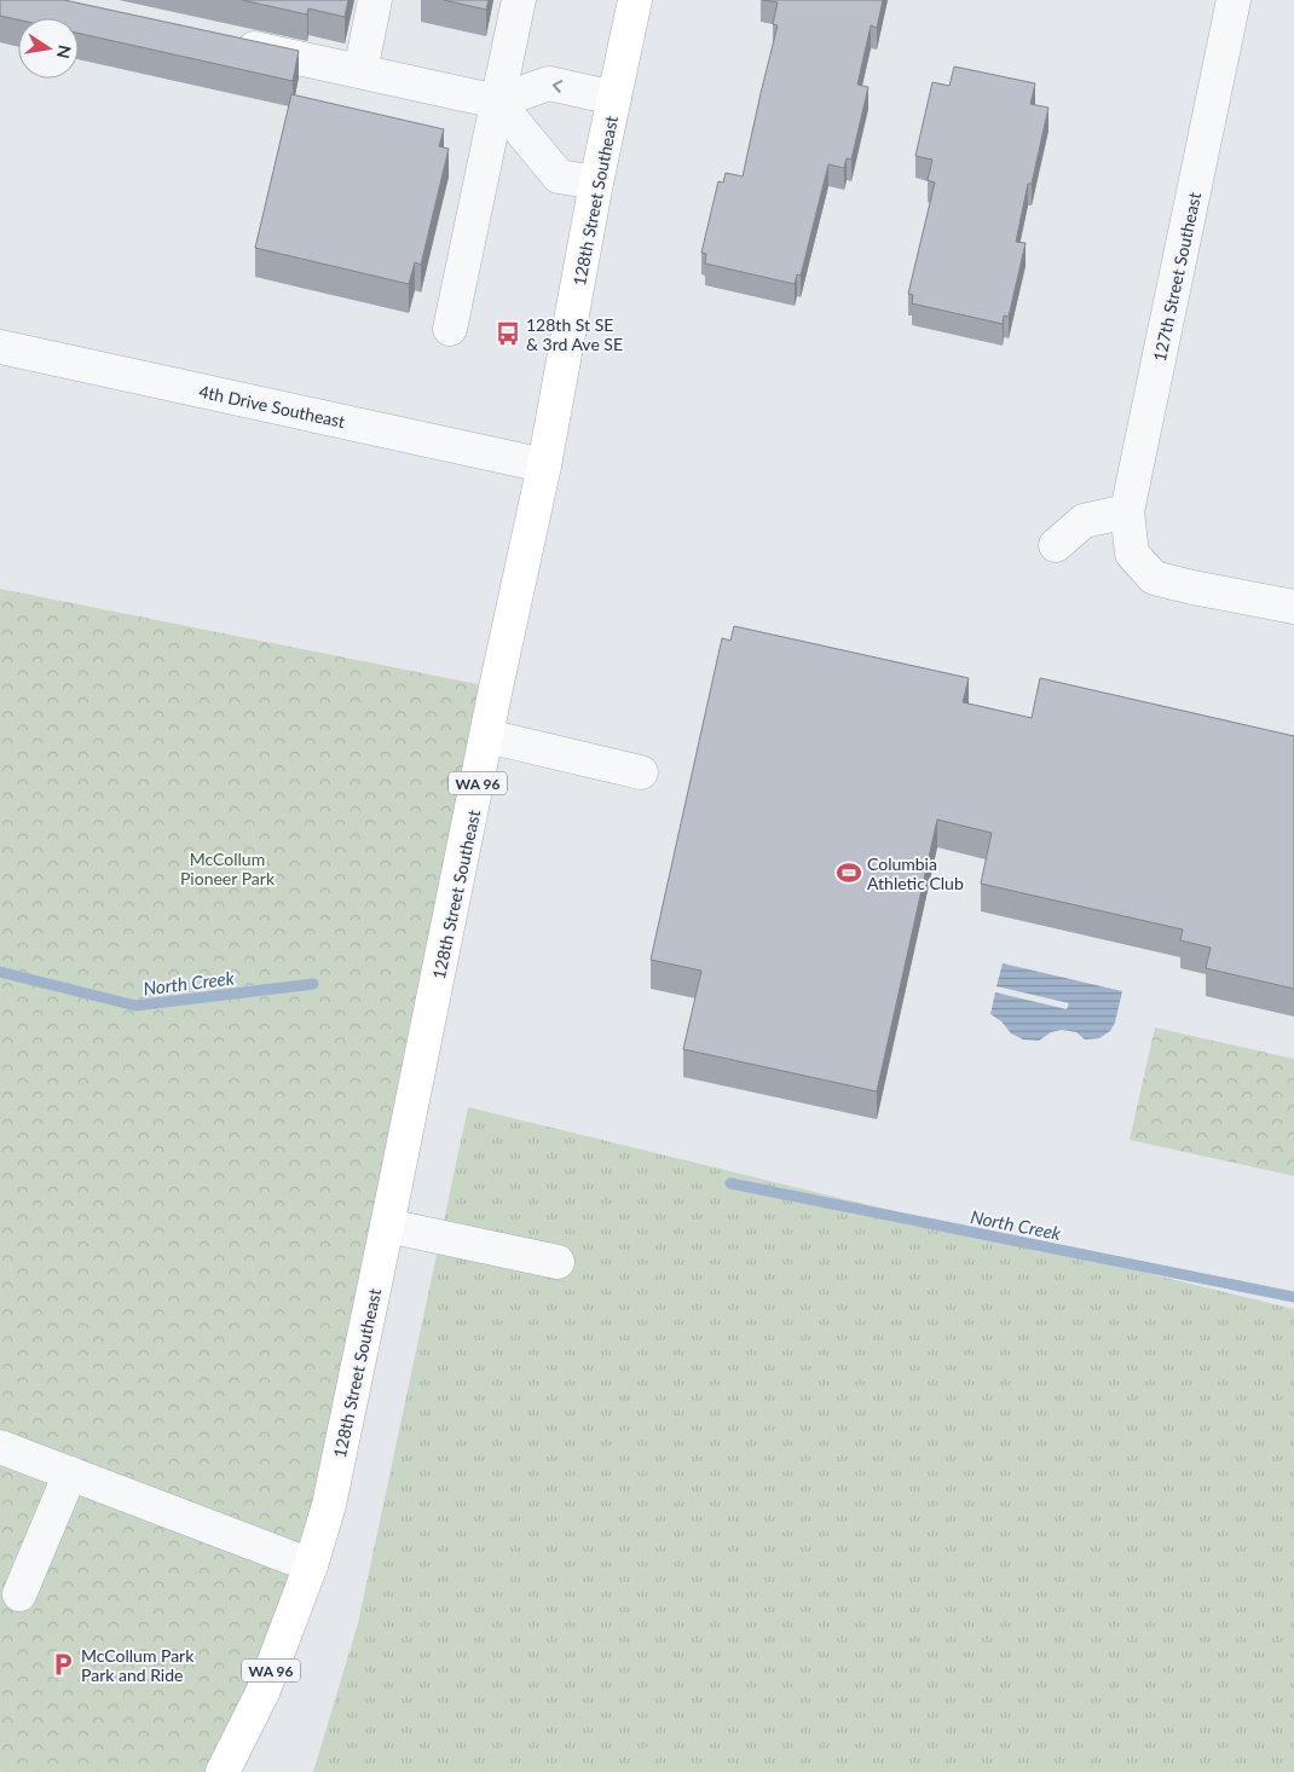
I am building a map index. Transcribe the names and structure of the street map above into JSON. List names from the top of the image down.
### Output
{
  "streets": {
    "main road": ["128th Street Southeast", "WA 96"],
    "street": ["127th Street Southeast", "4th Drive Southeast"]
  },
  "crossings": [
    ["128th Street Southeast", "4th Drive Southeast"]
  ],
  "water": ["North Creek"],
  "parks": ["McCollum Pioneer Park"],
  "places": {
    "bus stop": ["128th St SE & 3rd Ave SE"],
    "sports": ["Columbia Athletic Club"],
    "parking": ["McCollum Park Park and Ride"]
  },
  "north": "right"
}
